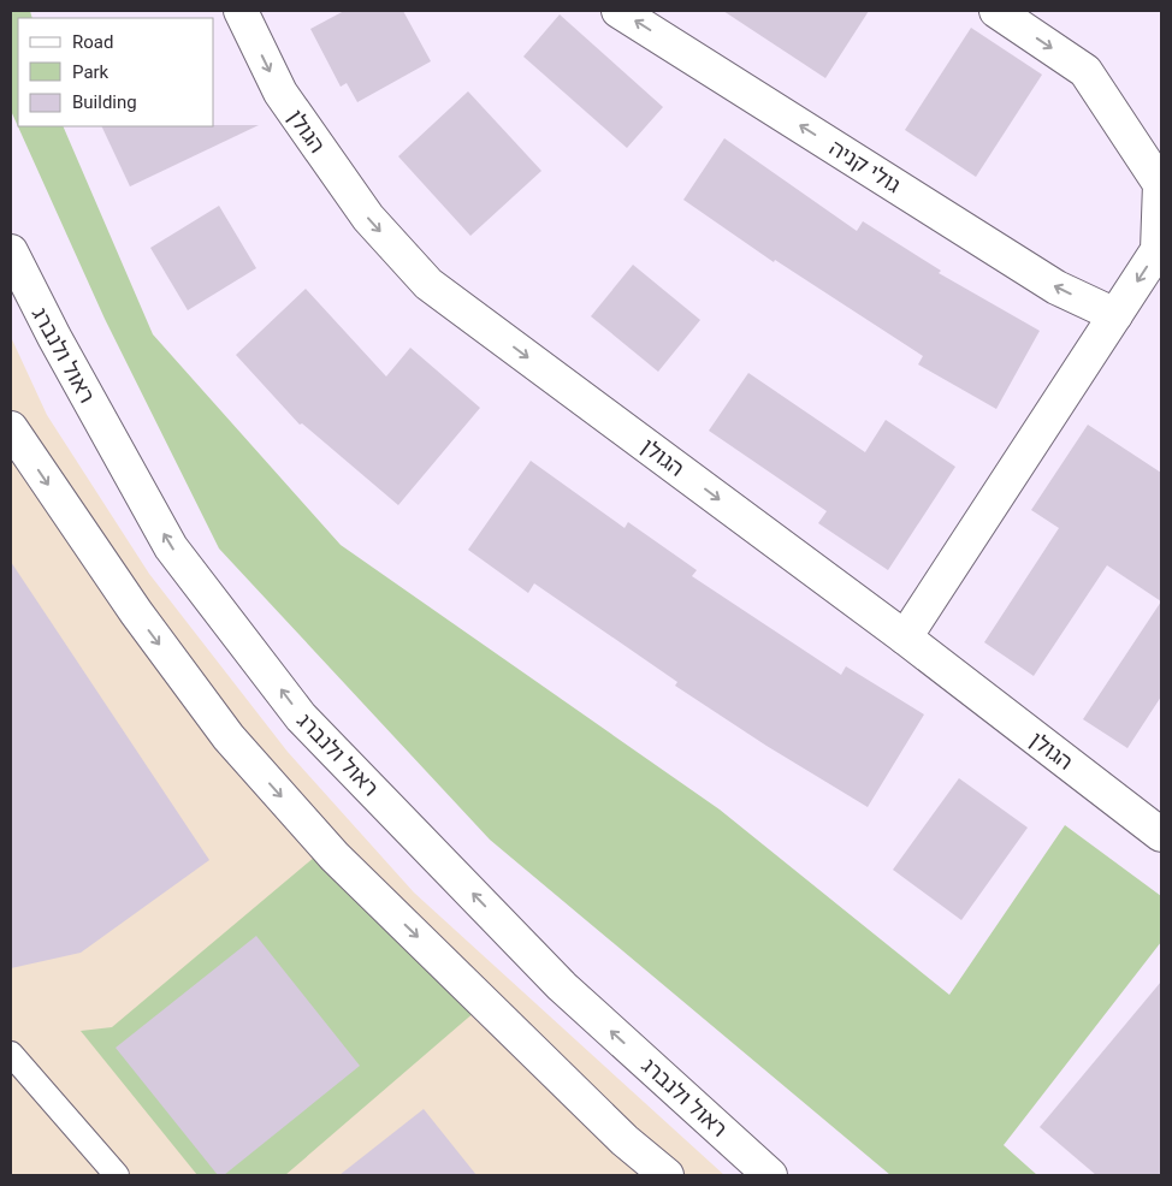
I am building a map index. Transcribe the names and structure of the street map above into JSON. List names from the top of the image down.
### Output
{
  "streets": {
    "street": ["הגולן", "גולי קניה", "ראול ולנברג"]
  },
  "one_way": ["הגולן", "גולי קניה"],
  "legend": ["Road", "Park", "Building"]
}
